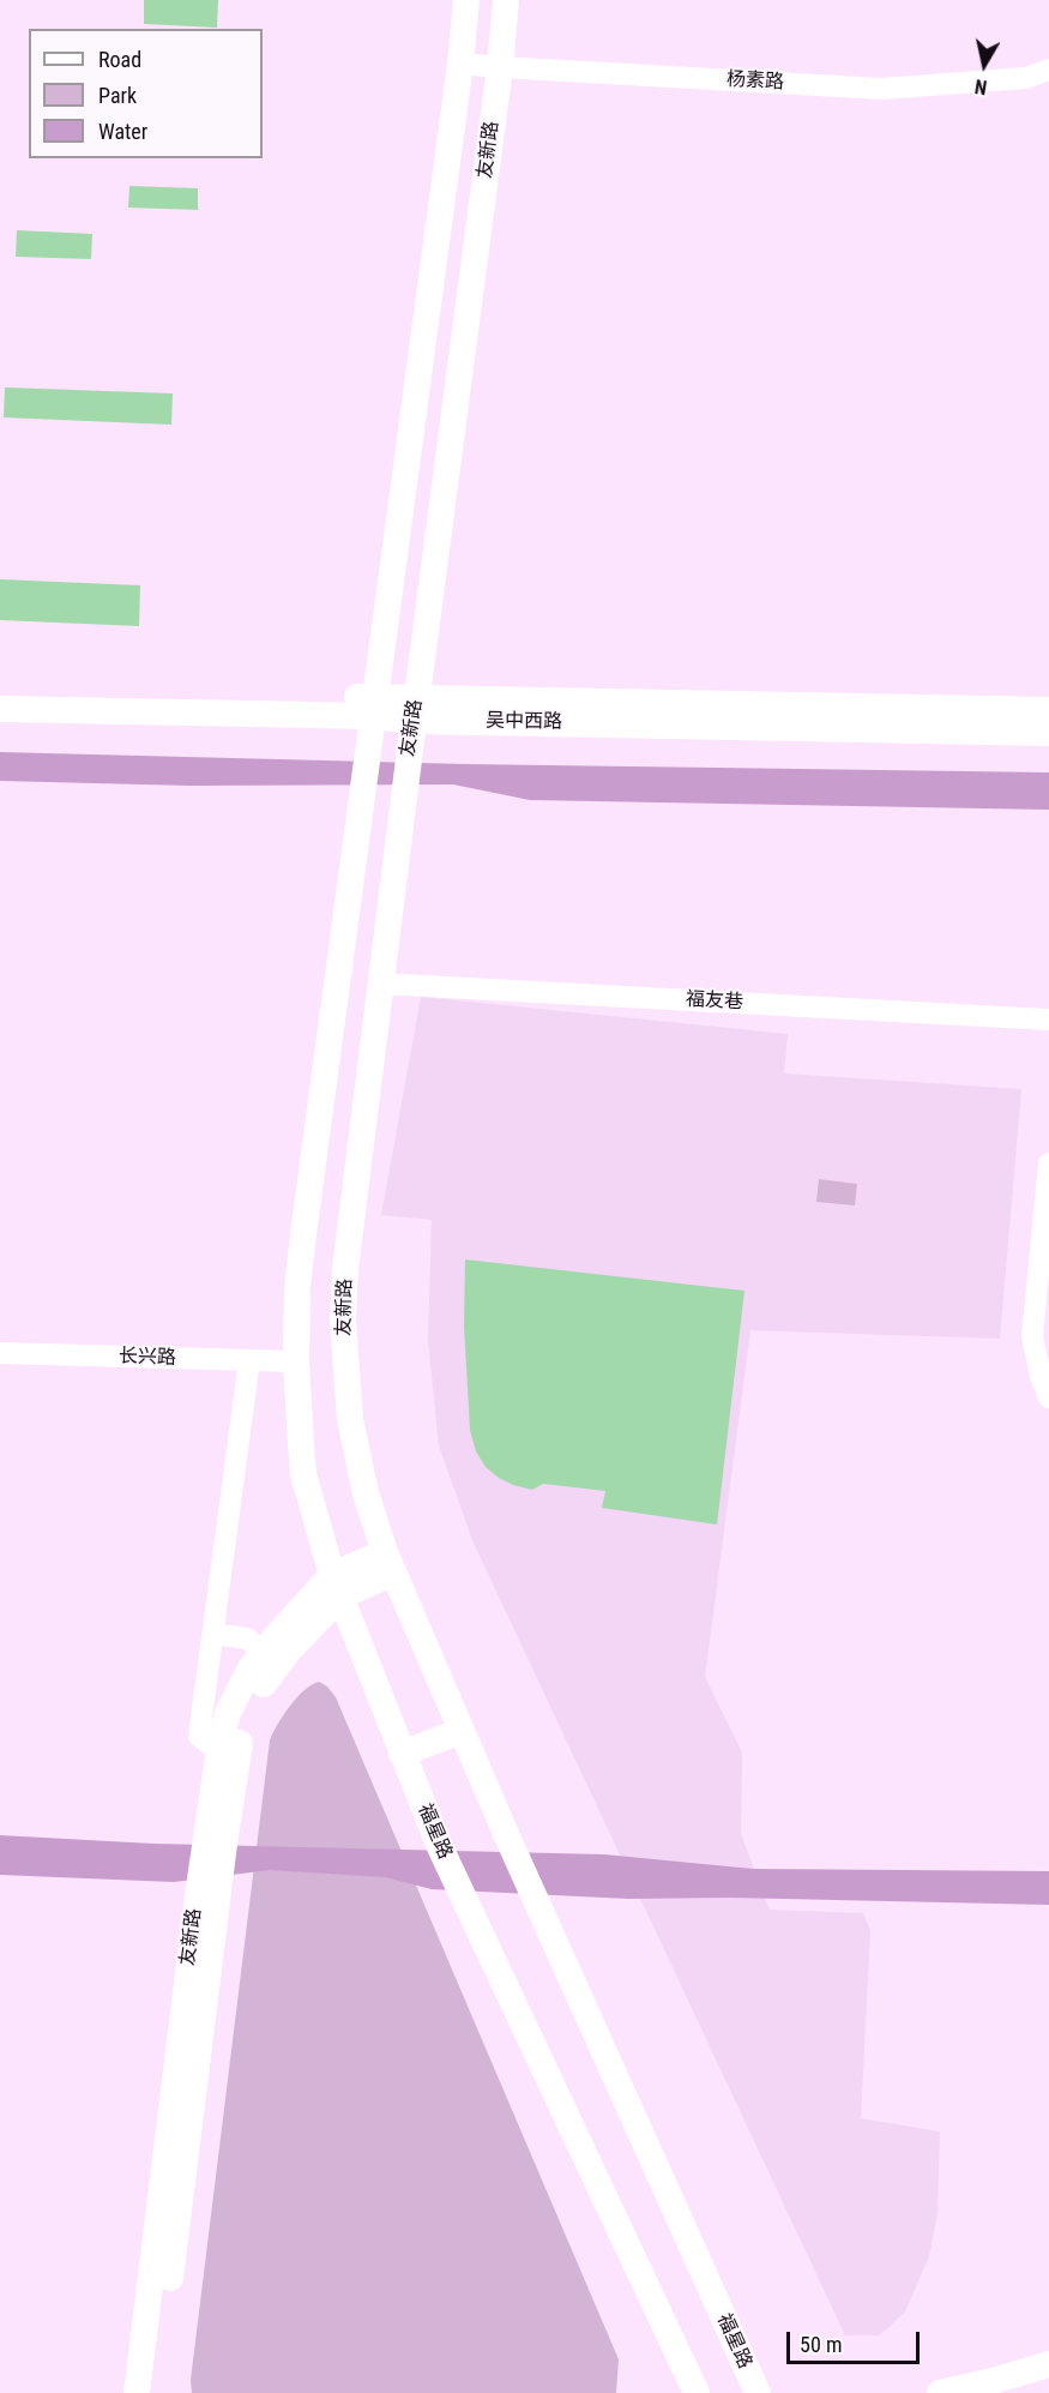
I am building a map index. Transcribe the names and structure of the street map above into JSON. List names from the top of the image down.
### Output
{
  "streets": {
    "main road": ["友新路", "吴中西路", "福星路"],
    "street": ["杨素路", "福友巷", "长兴路"]
  },
  "crossings": [
    ["杨素路", "友新路"],
    ["友新路", "吴中西路"],
    ["友新路", "福友巷"],
    ["友新路", "福星路"],
    ["长兴路", "福星路"]
  ],
  "legend": ["Road", "Park", "Water"],
  "scale_bar": "50 m",
  "north": "bottom"
}
